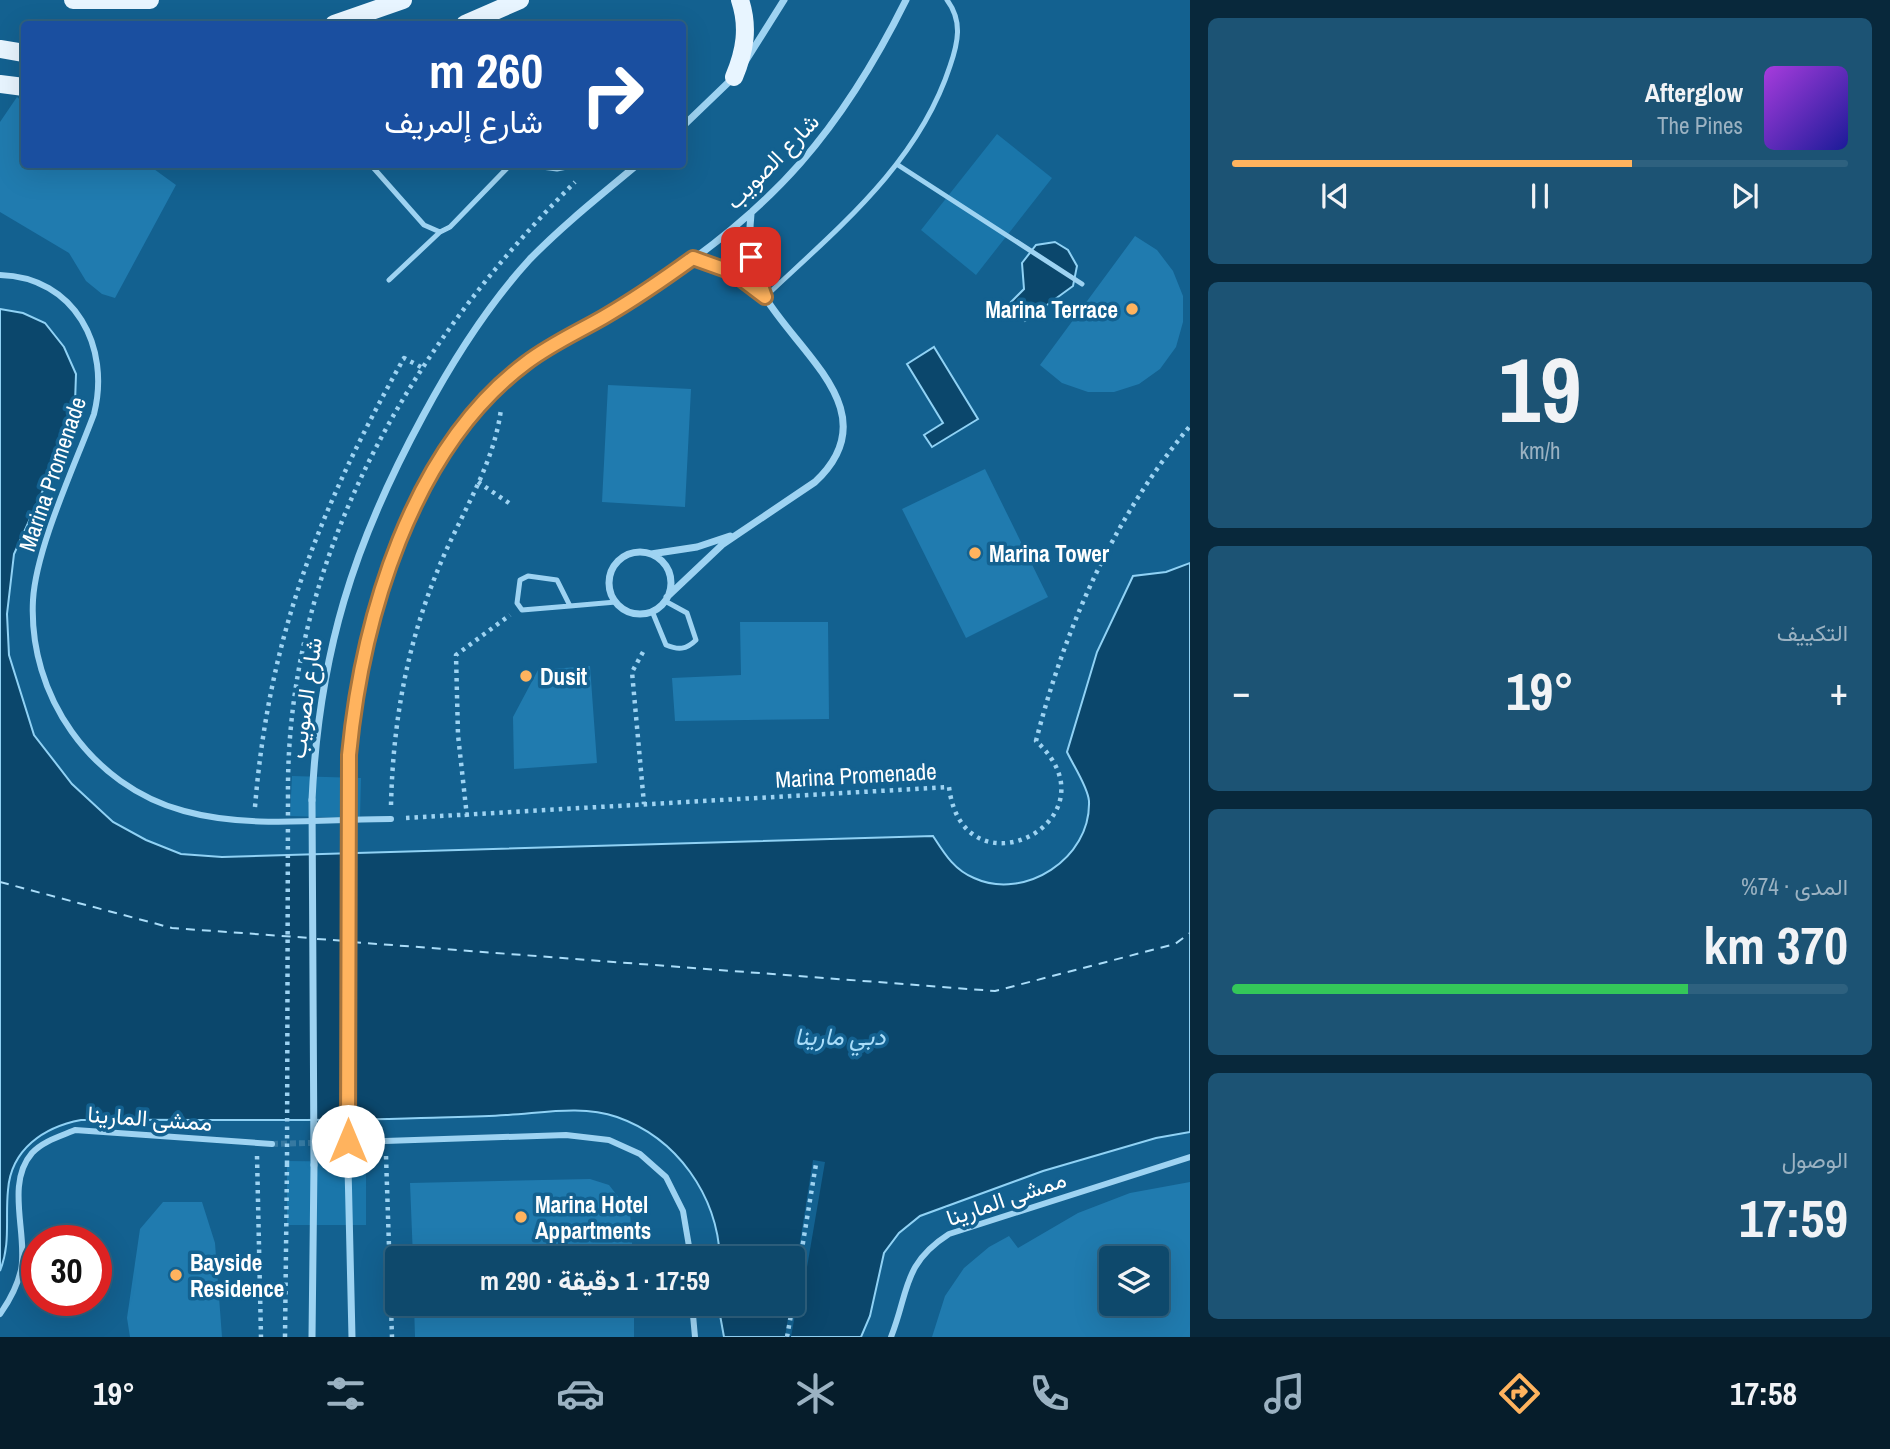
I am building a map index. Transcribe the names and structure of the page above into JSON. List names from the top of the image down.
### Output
{
  "streets": {
    "street": ["شارع الصويب", "Marina Promenade", "ممشى المارينا"]
  },
  "water": ["دبي مارينا"],
  "places": [
    "Marina Terrace",
    "Marina Tower",
    "Dusit",
    "Marina Hotel Appartments",
    "Bayside Residence"
  ],
  "page": {
    "turn": ["260 m", "شارع إلمريف"],
    "song": ["Afterglow", "The Pines"],
    "tile": [
      ["19", "km/h"],
      "التكييف",
      ["المدى · 74%", "370 km"],
      ["الوصول", "17:59"]
    ],
    "heat": ["−", "19°", "+"],
    "limit": "30",
    "trip": "17:59 · 1 دقيقة · 290 m",
    "tabs": ["17:58", "19°"]
  }
}
